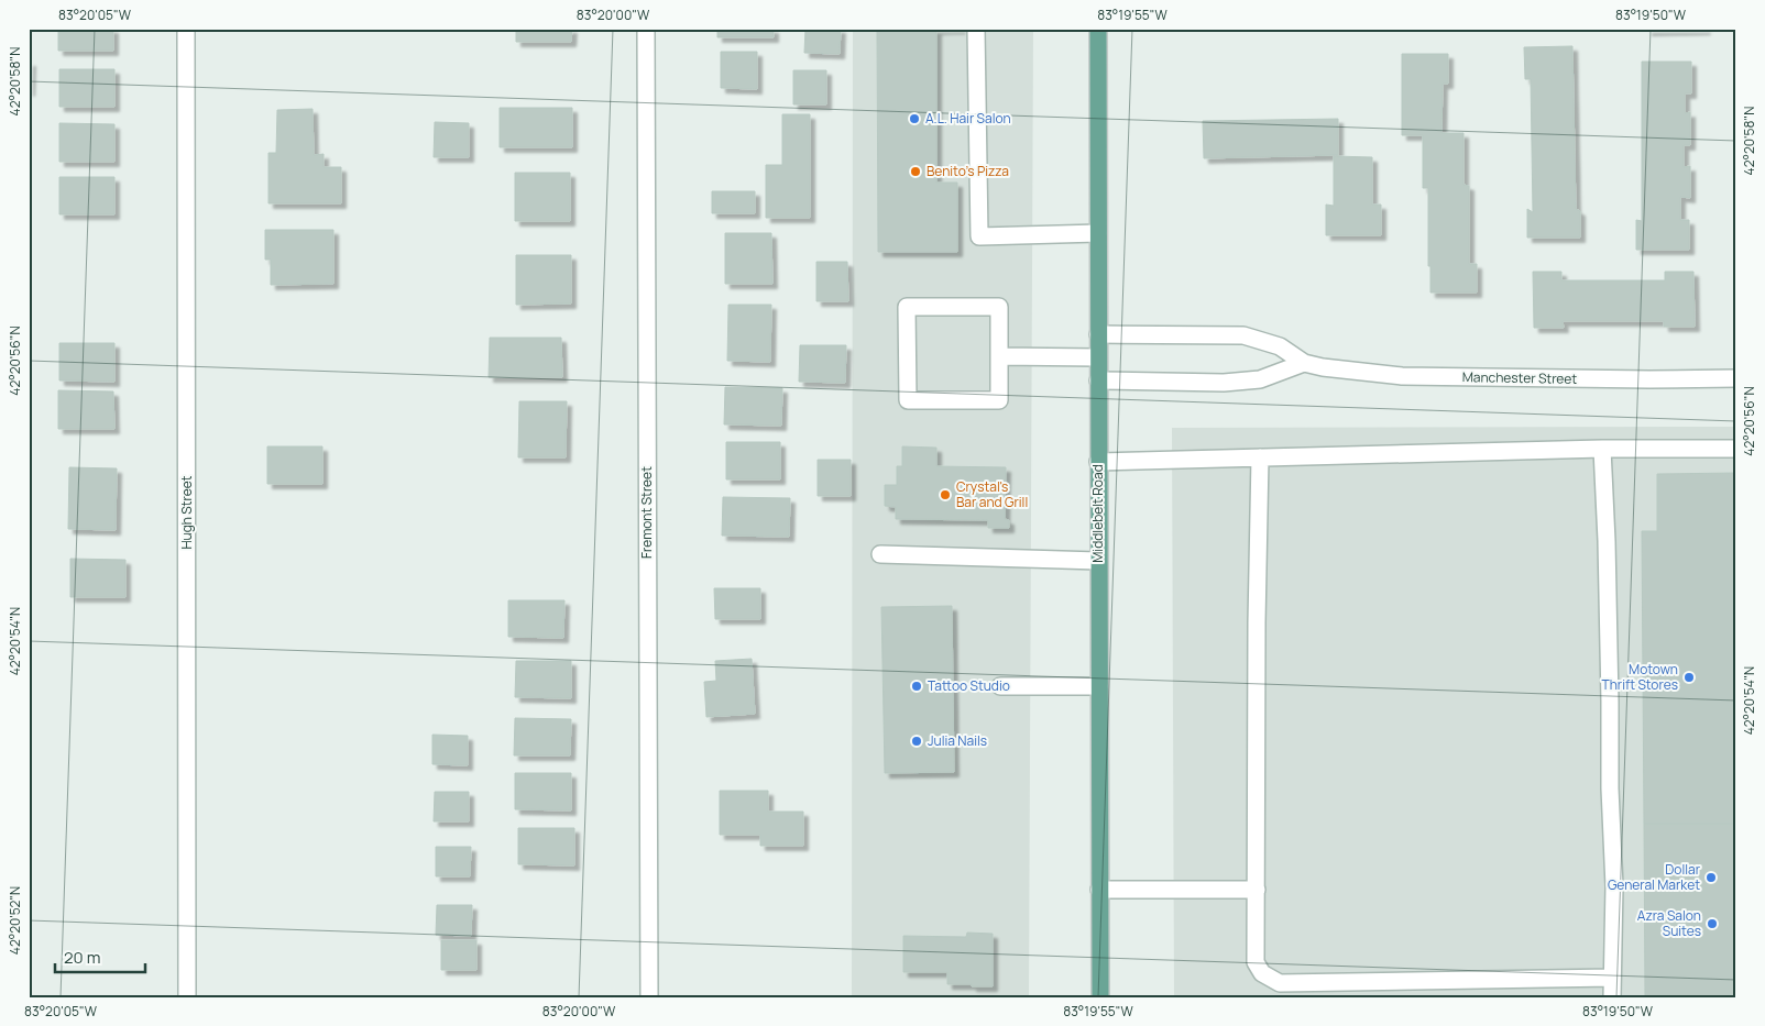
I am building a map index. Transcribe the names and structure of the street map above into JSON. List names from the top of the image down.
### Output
{
  "streets": {
    "main road": ["Middlebelt Road"],
    "street": ["Manchester Street", "Hugh Street", "Fremont Street"]
  },
  "crossings": [
    ["Manchester Street", "Middlebelt Road"]
  ],
  "places": [
    "A.L. Hair Salon",
    "Benito's Pizza",
    "Crystal's Bar and Grill",
    "Motown Thrift Stores",
    "Tattoo Studio",
    "Julia Nails",
    "Dollar General Market",
    "Azra Salon Suites"
  ],
  "scale_bar": "20 m",
  "coordinates": [
    "83°20'05\"W",
    "83°20'00\"W",
    "83°19'55\"W",
    "83°19'50\"W",
    "42°20'58\"N",
    "42°20'56\"N",
    "42°20'54\"N",
    "42°20'52\"N"
  ]
}
